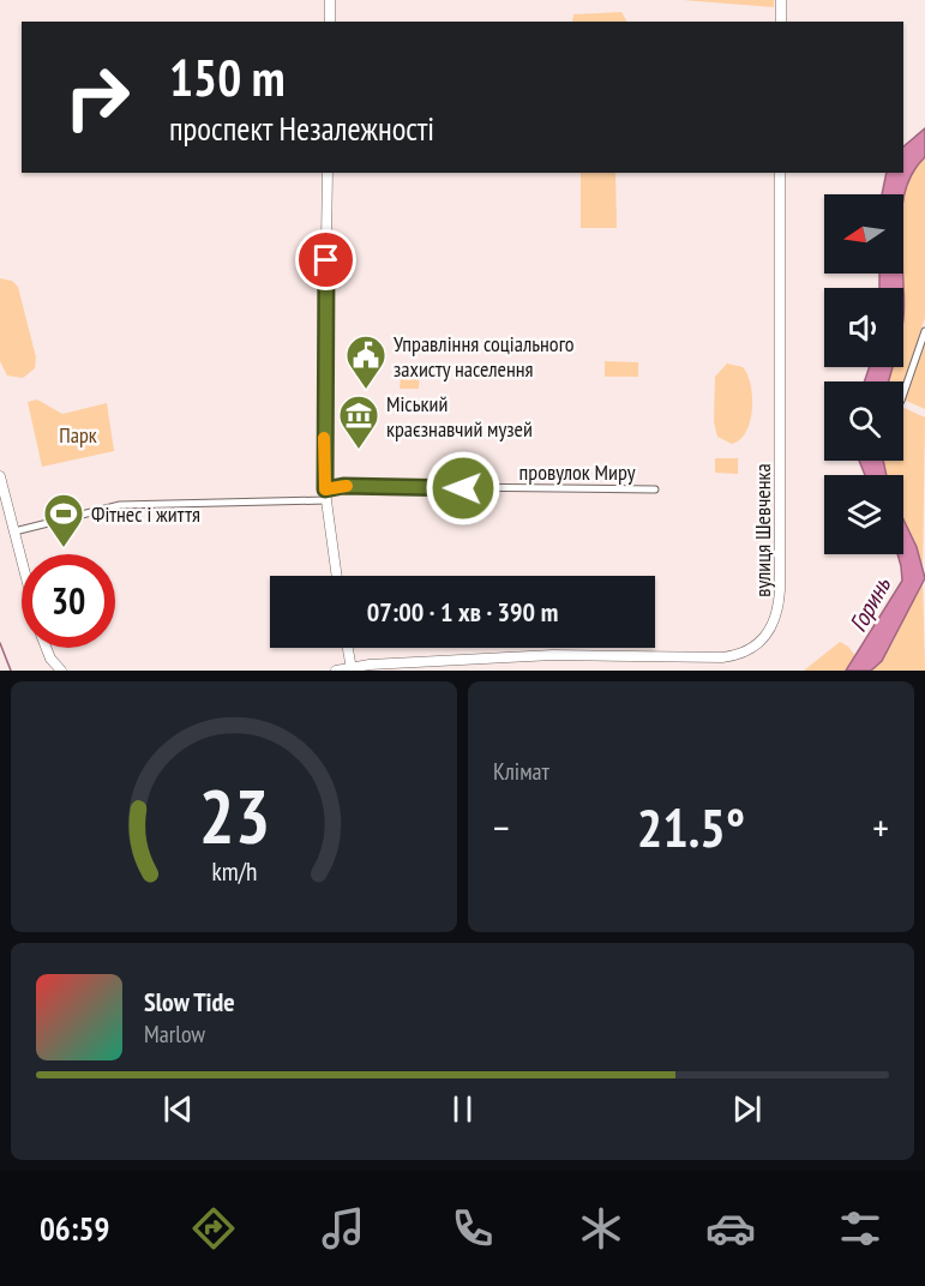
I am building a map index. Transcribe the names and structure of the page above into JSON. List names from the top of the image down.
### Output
{
  "streets": {
    "street": ["провулок Миру", "вулиця Шевченка"]
  },
  "water": ["Горинь"],
  "parks": ["Парк"],
  "places": {
    "public building": ["Управління соціального захисту населення"],
    "museum": ["Міський краєзнавчий музей"],
    "sports": ["Фітнес і життя"]
  },
  "north": "left",
  "page": {
    "turn": ["150 m", "проспект Незалежності"],
    "limit": "30",
    "trip": "07:00 · 1 хв · 390 m",
    "tile": "Клімат",
    "heat": ["−", "21.5°", "+"],
    "song": ["Slow Tide", "Marlow"],
    "tabs": "06:59",
    "gauge": ["23", "km/h"]
  }
}
